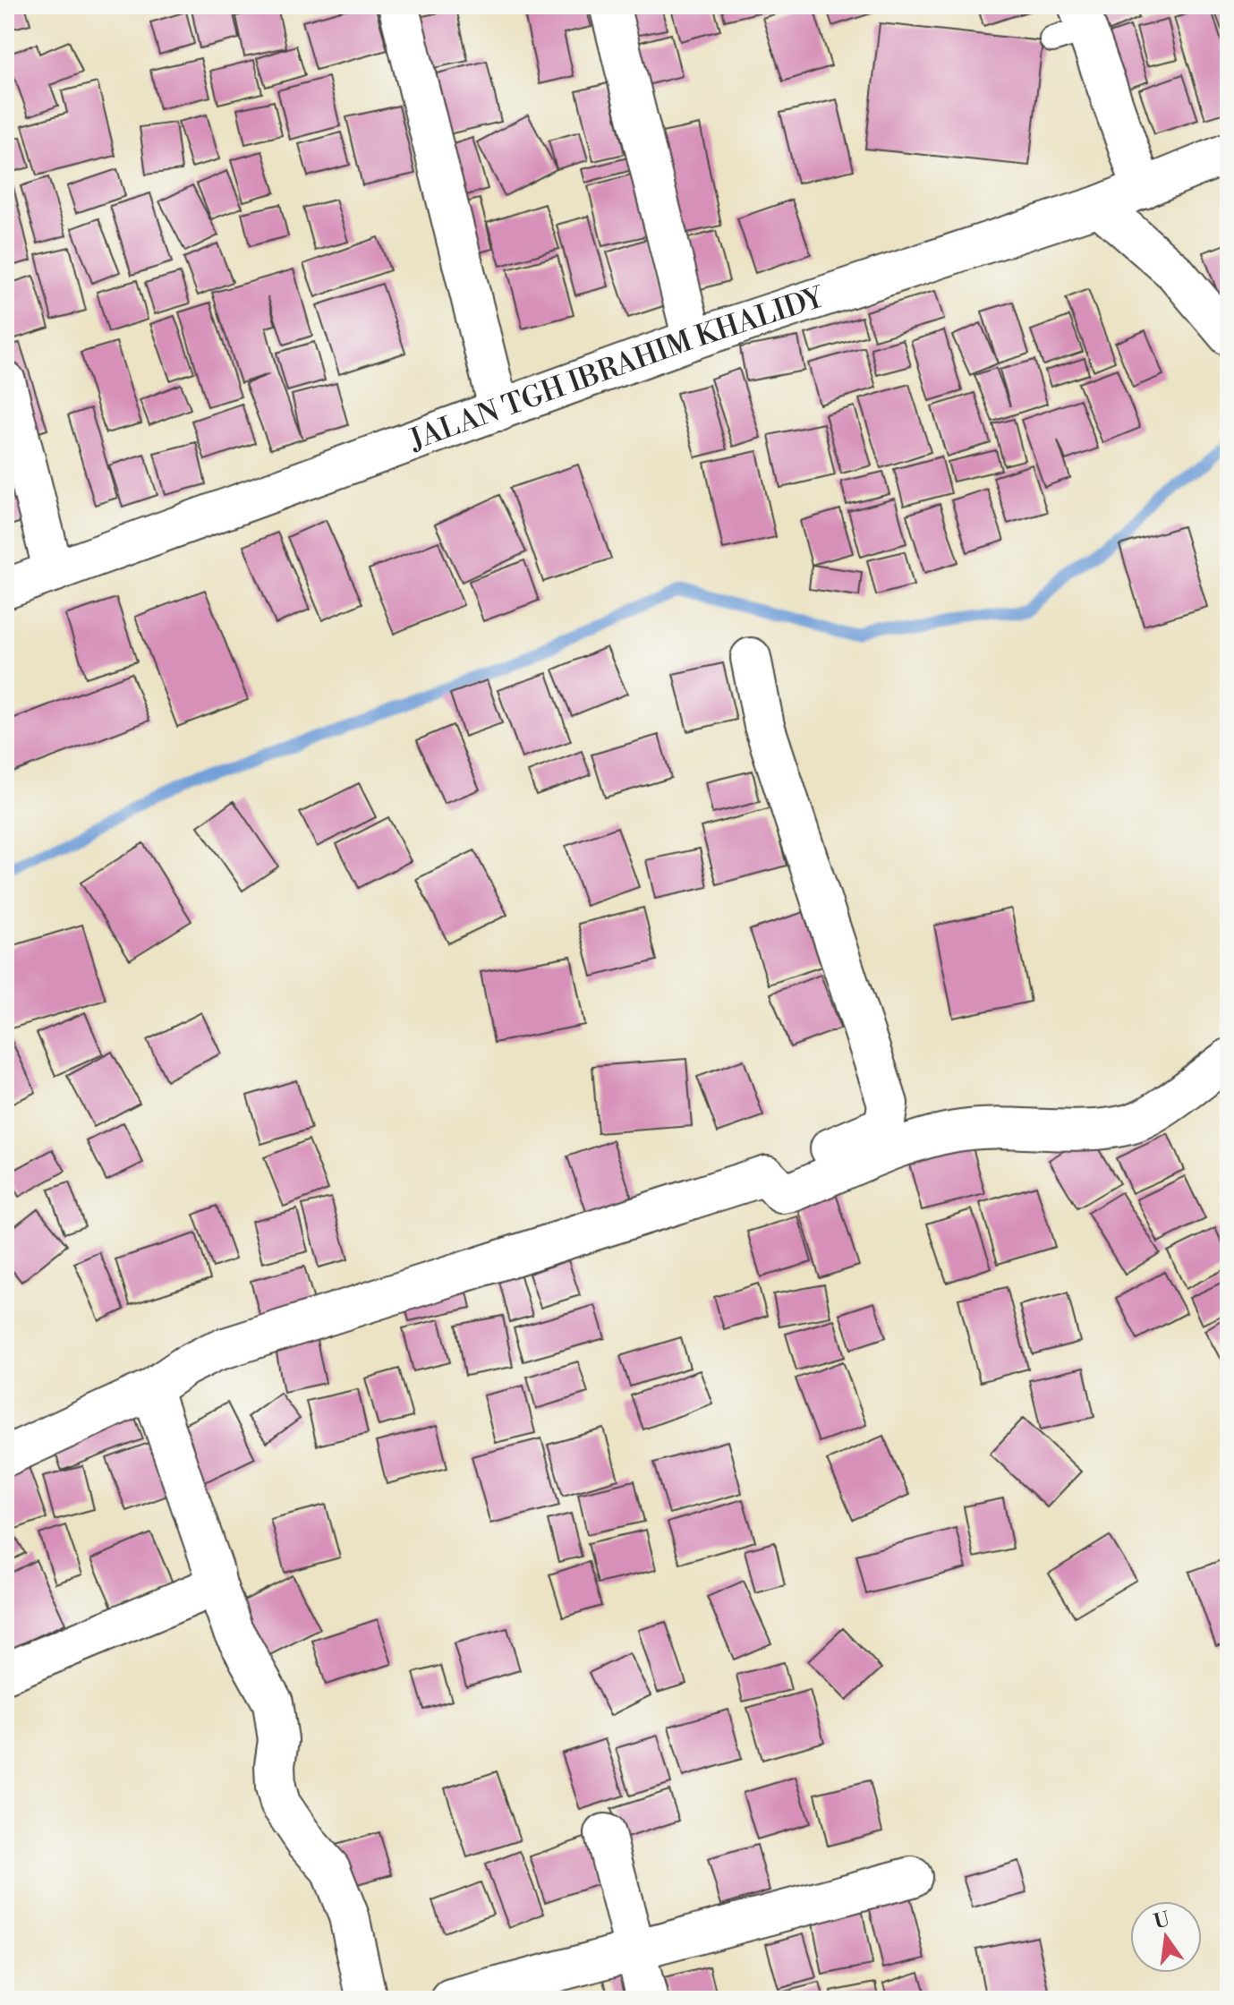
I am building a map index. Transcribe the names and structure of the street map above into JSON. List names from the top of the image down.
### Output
{
  "streets": {
    "street": ["JALAN TGH IBRAHIM KHALIDY"]
  },
  "north": "top"
}
